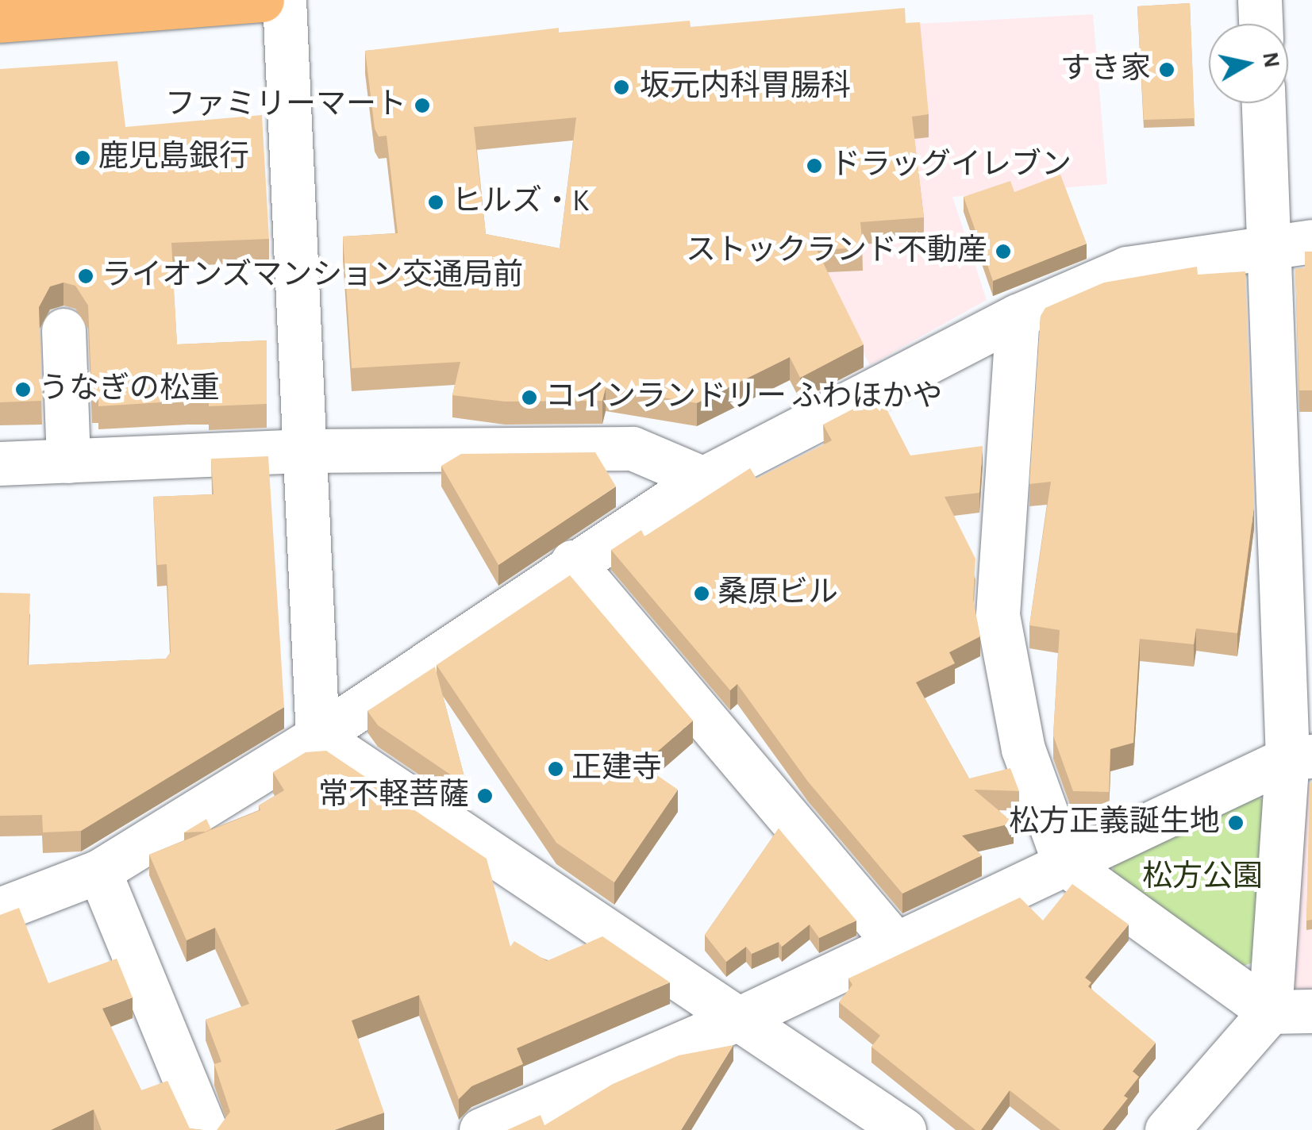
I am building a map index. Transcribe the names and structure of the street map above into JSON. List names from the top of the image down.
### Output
{
  "parks": ["松方公園"],
  "places": [
    "すき家",
    "坂元内科胃腸科",
    "ファミリーマート",
    "鹿児島銀行",
    "ドラッグイレブン",
    "ヒルズ・K",
    "ストックランド不動産",
    "ライオンズマンション交通局前",
    "うなぎの松重",
    "コインランドリー ふわほかや",
    "桑原ビル",
    "正建寺",
    "常不軽菩薩",
    "松方正義誕生地"
  ],
  "north": "right"
}
